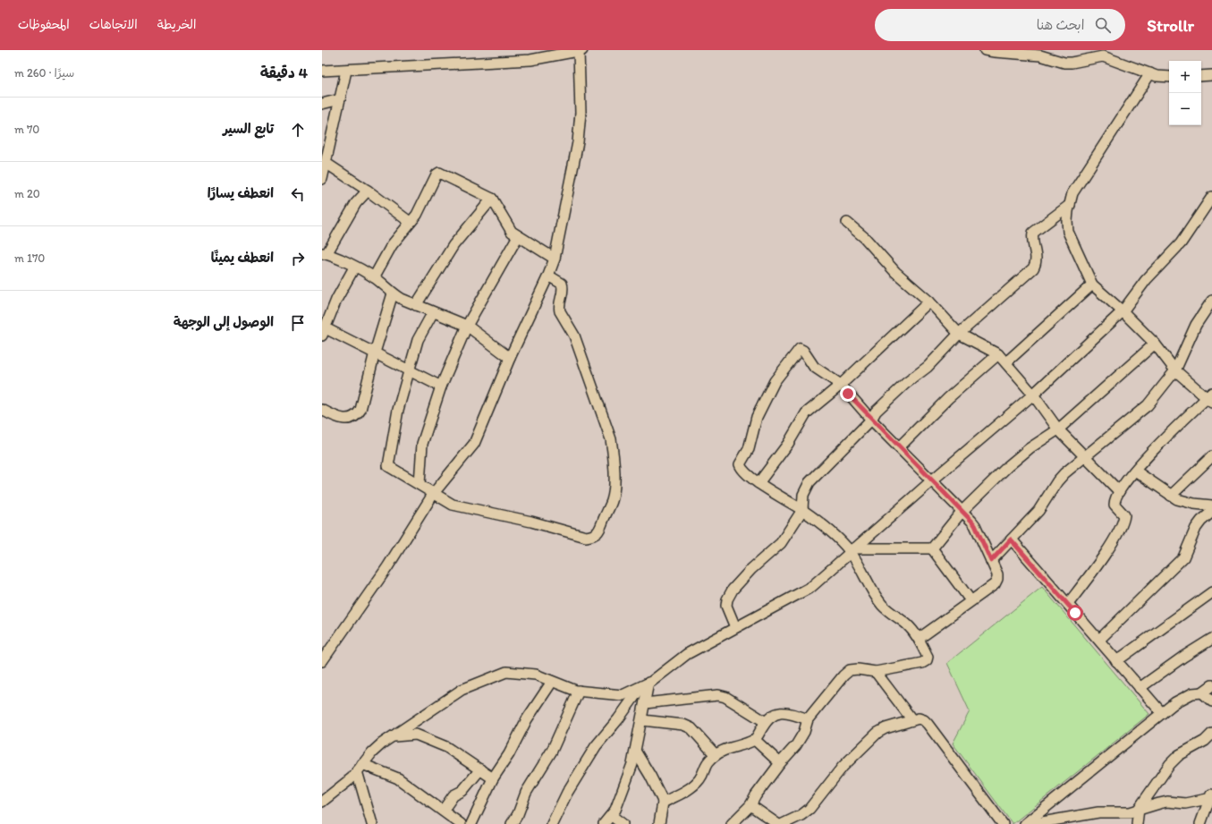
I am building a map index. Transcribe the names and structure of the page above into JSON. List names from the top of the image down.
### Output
{
  "page": {
    "header": "Strollr",
    "search": "ابحث هنا",
    "nav": ["الخريطة", "الاتجاهات", "المحفوظات"],
    "heading": ["4 دقيقة", "سيرًا · 260 m"],
    "map_buttons": ["+", "−"],
    "list": [
      ["تابع السير", "70 m"],
      ["انعطف يسارًا", "20 m"],
      ["انعطف يمينًا", "170 m"],
      "الوصول إلى الوجهة"
    ]
  }
}
